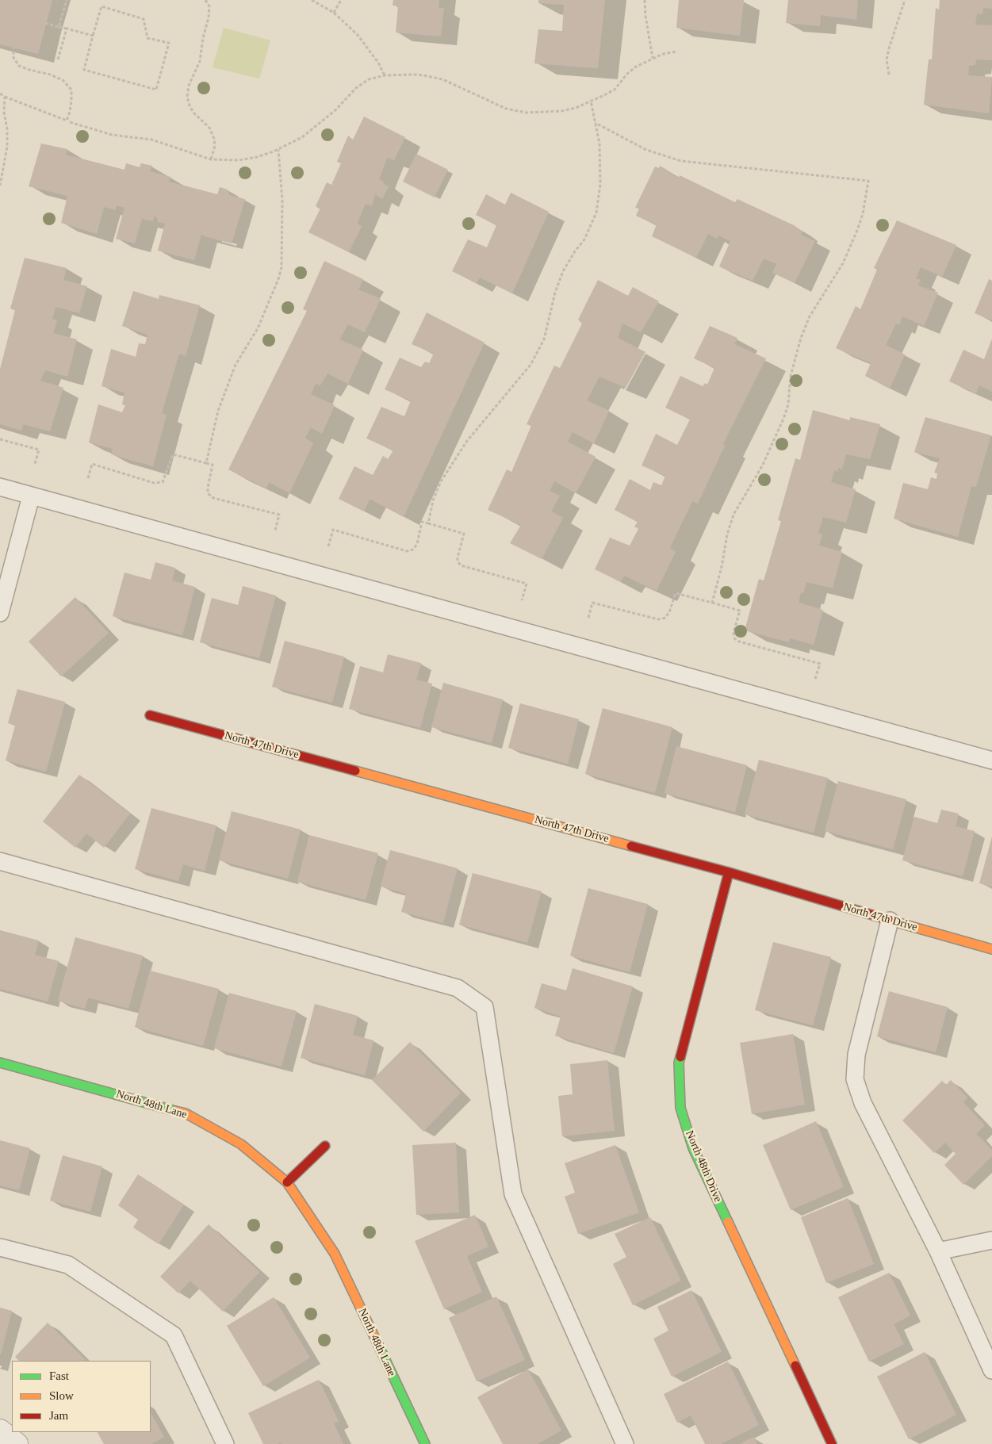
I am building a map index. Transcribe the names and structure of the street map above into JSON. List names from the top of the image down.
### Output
{
  "streets": {
    "street": ["North 47th Drive", "North 48th Lane", "North 48th Drive"]
  },
  "crossings": [
    ["North 47th Drive", "North 48th Drive"]
  ],
  "legend": ["Fast", "Slow", "Jam"]
}
